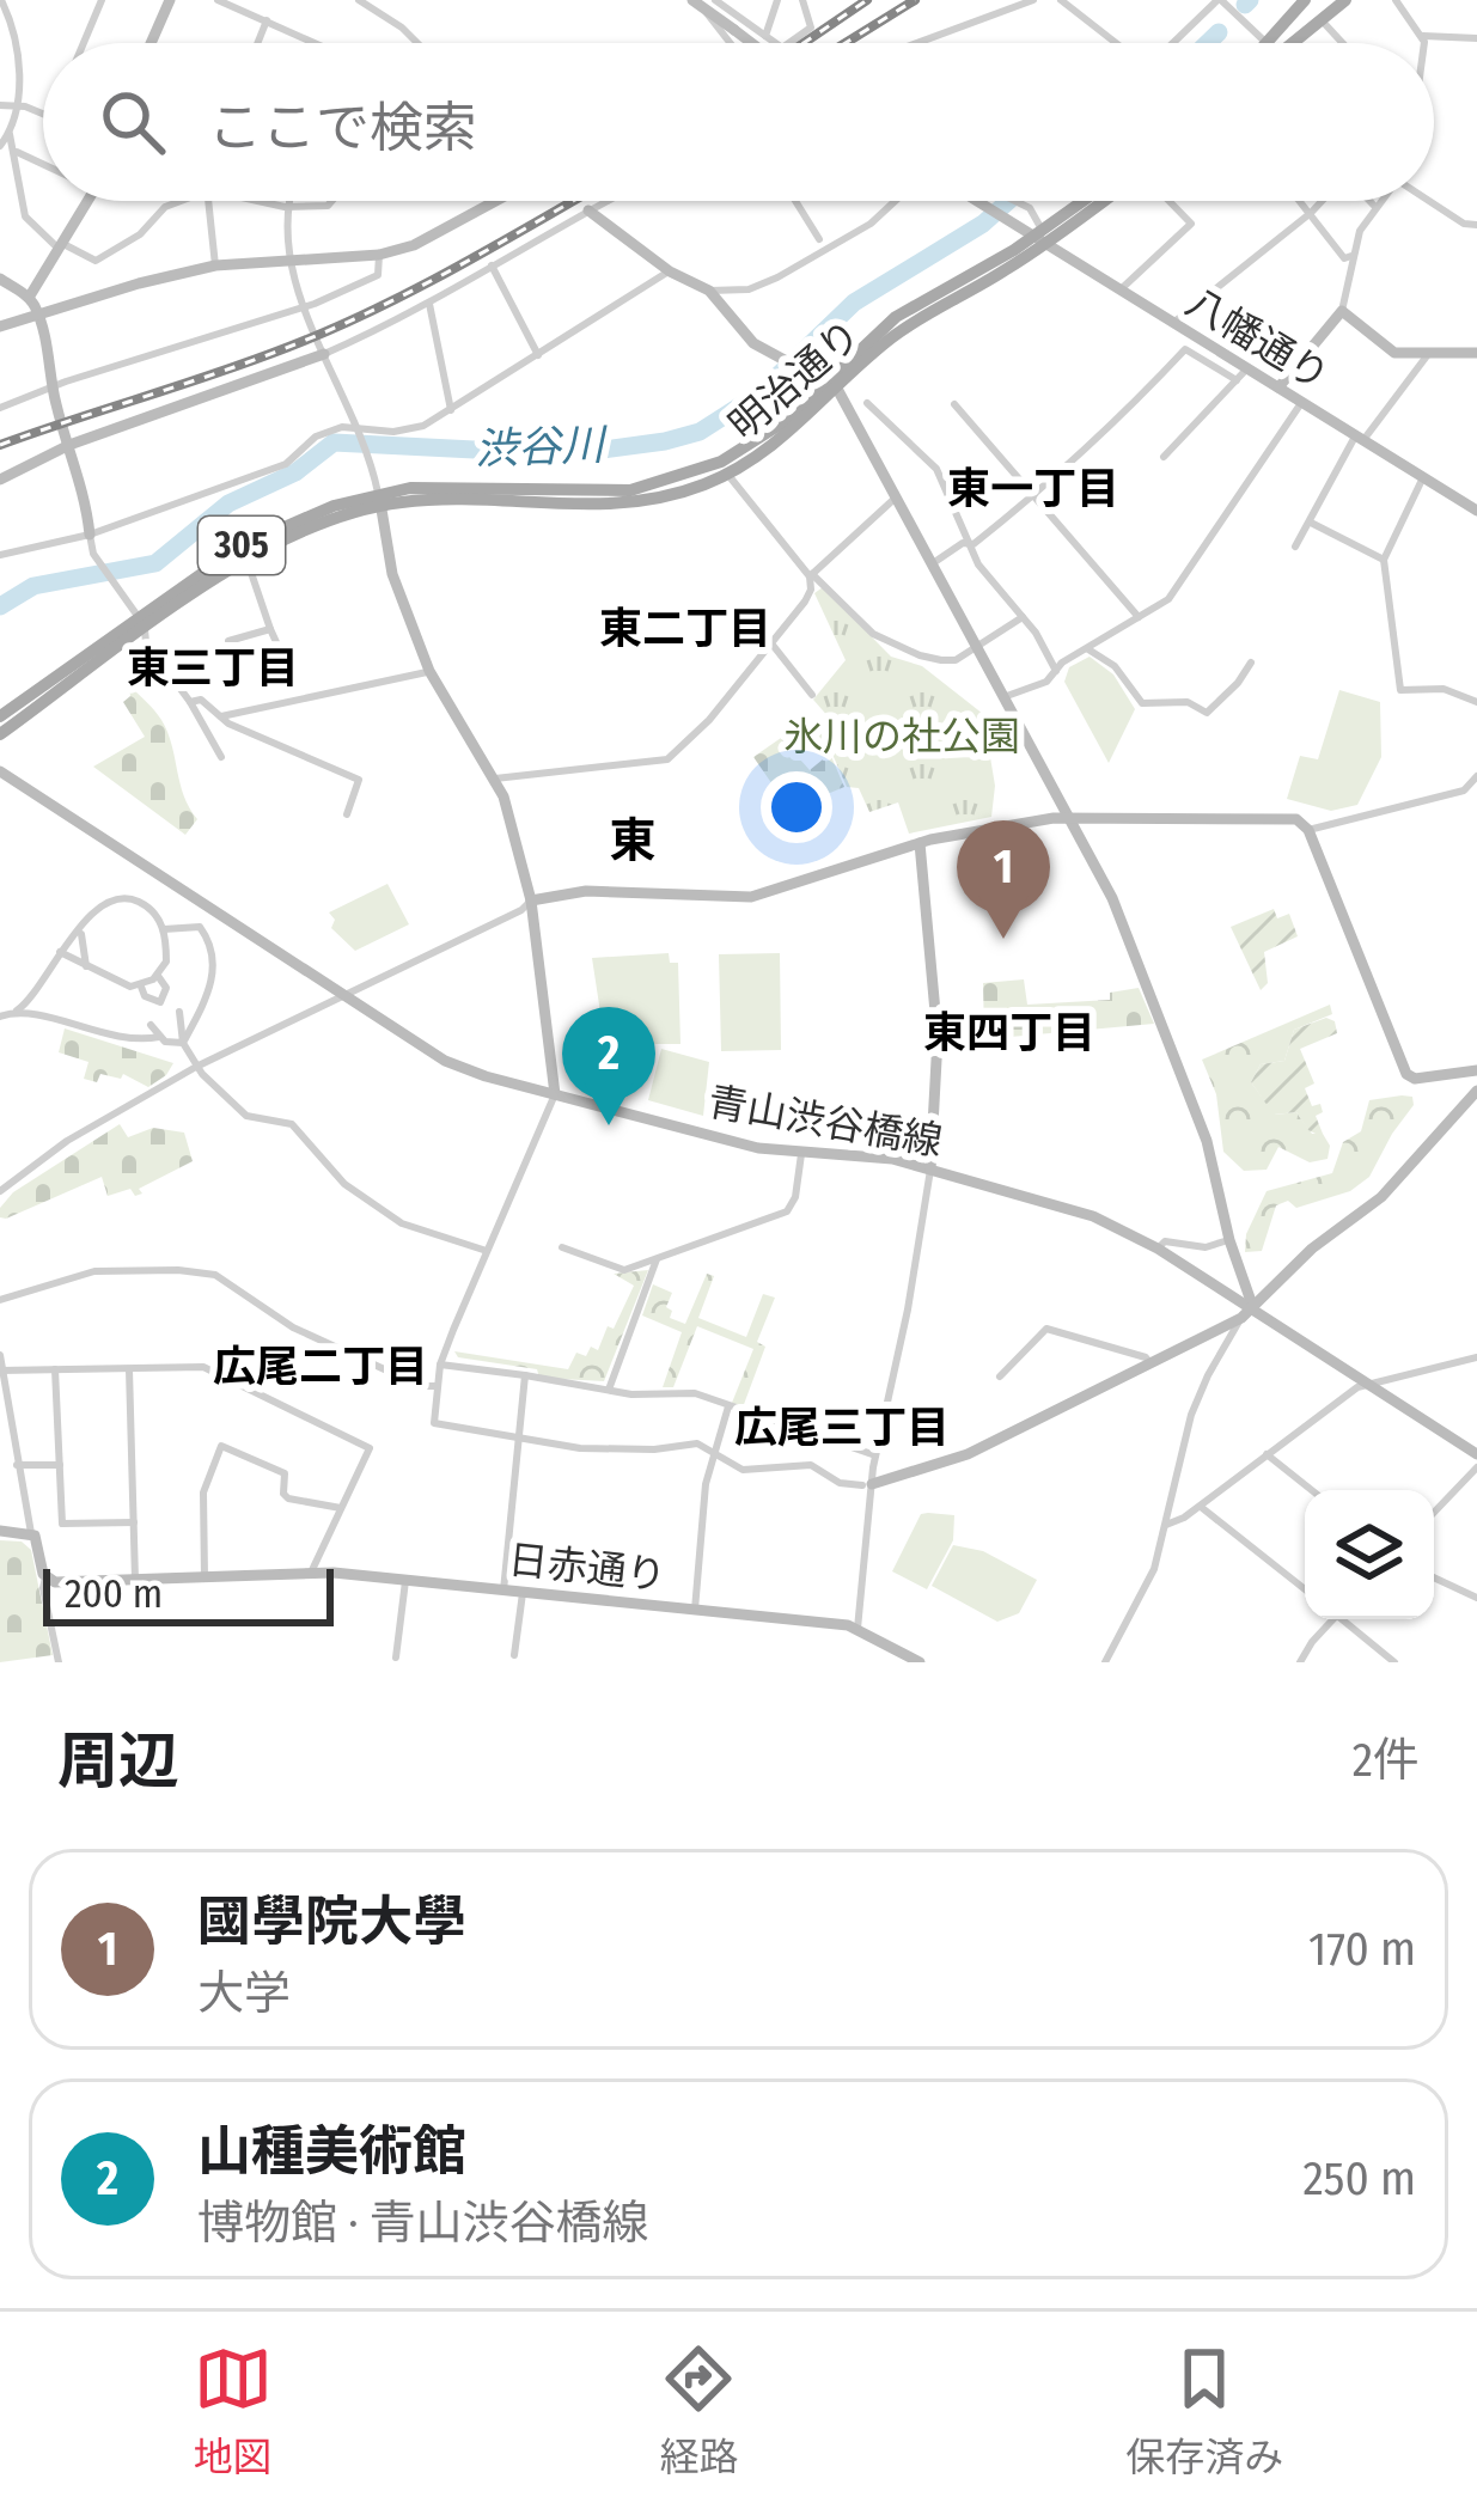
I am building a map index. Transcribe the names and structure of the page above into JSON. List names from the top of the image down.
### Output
{
  "streets": {
    "main road": ["明治通り", "305"],
    "street": ["八幡通り", "青山渋谷橋線", "日赤通り"]
  },
  "crossings": [
    ["八幡通り", "明治通り"]
  ],
  "districts": [
    "東一丁目",
    "東二丁目",
    "東三丁目",
    "東",
    "東四丁目",
    "広尾二丁目",
    "広尾三丁目"
  ],
  "water": ["渋谷川"],
  "parks": ["氷川の社公園"],
  "scale_bar": "200 m",
  "page": {
    "search": "ここで検索",
    "pins": ["1", "2"],
    "scale": "200 m",
    "heading": ["周辺", "2件"],
    "list": [
      {
        "mark": "1",
        "name": "國學院大學",
        "note": "大学",
        "value": "170 m"
      },
      {
        "mark": "2",
        "name": "山種美術館",
        "note": "博物館 · 青山渋谷橋線",
        "value": "250 m"
      }
    ],
    "nav": ["地図", "経路", "保存済み"]
  }
}
